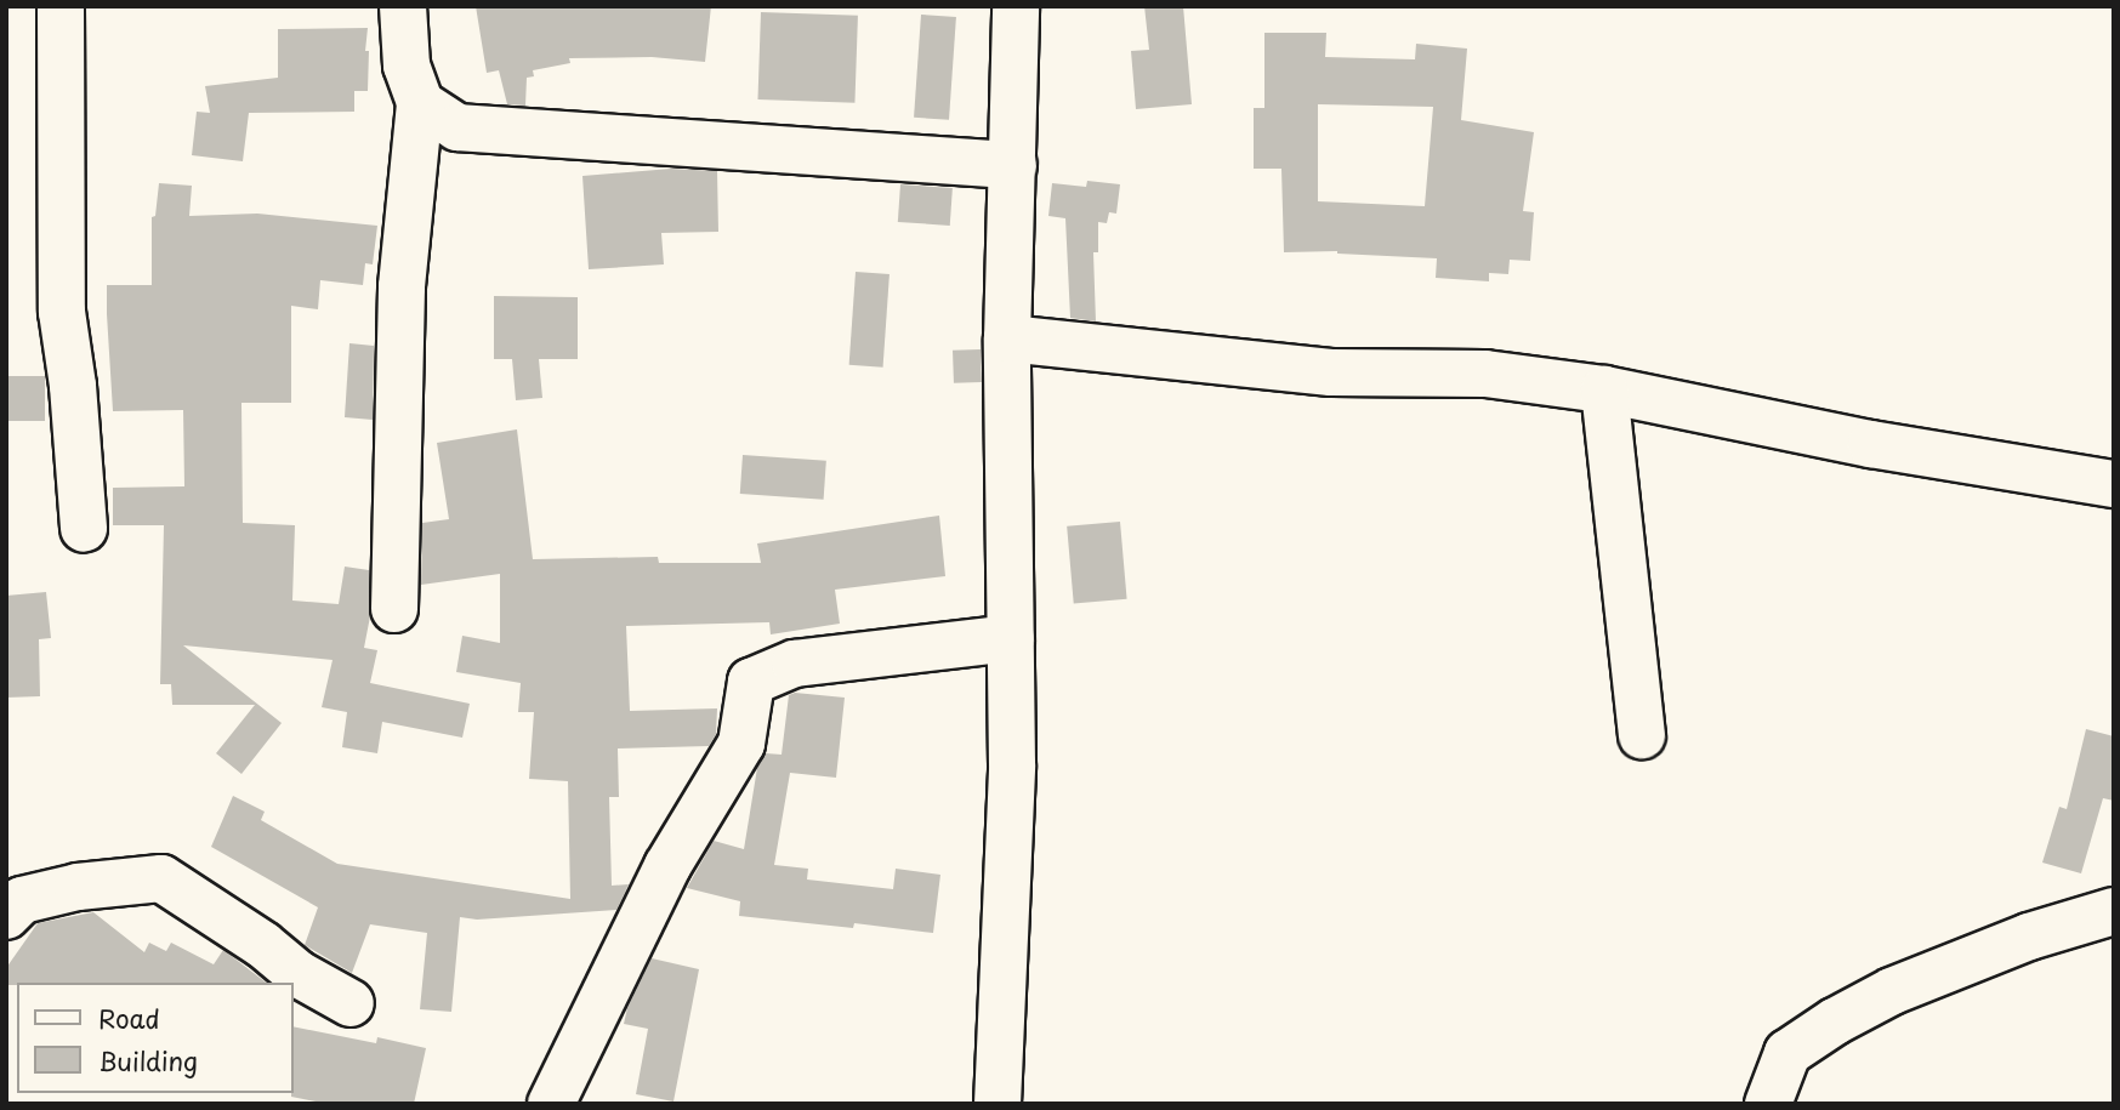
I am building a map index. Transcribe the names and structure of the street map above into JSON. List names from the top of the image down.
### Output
{
  "legend": ["Road", "Building"]
}
